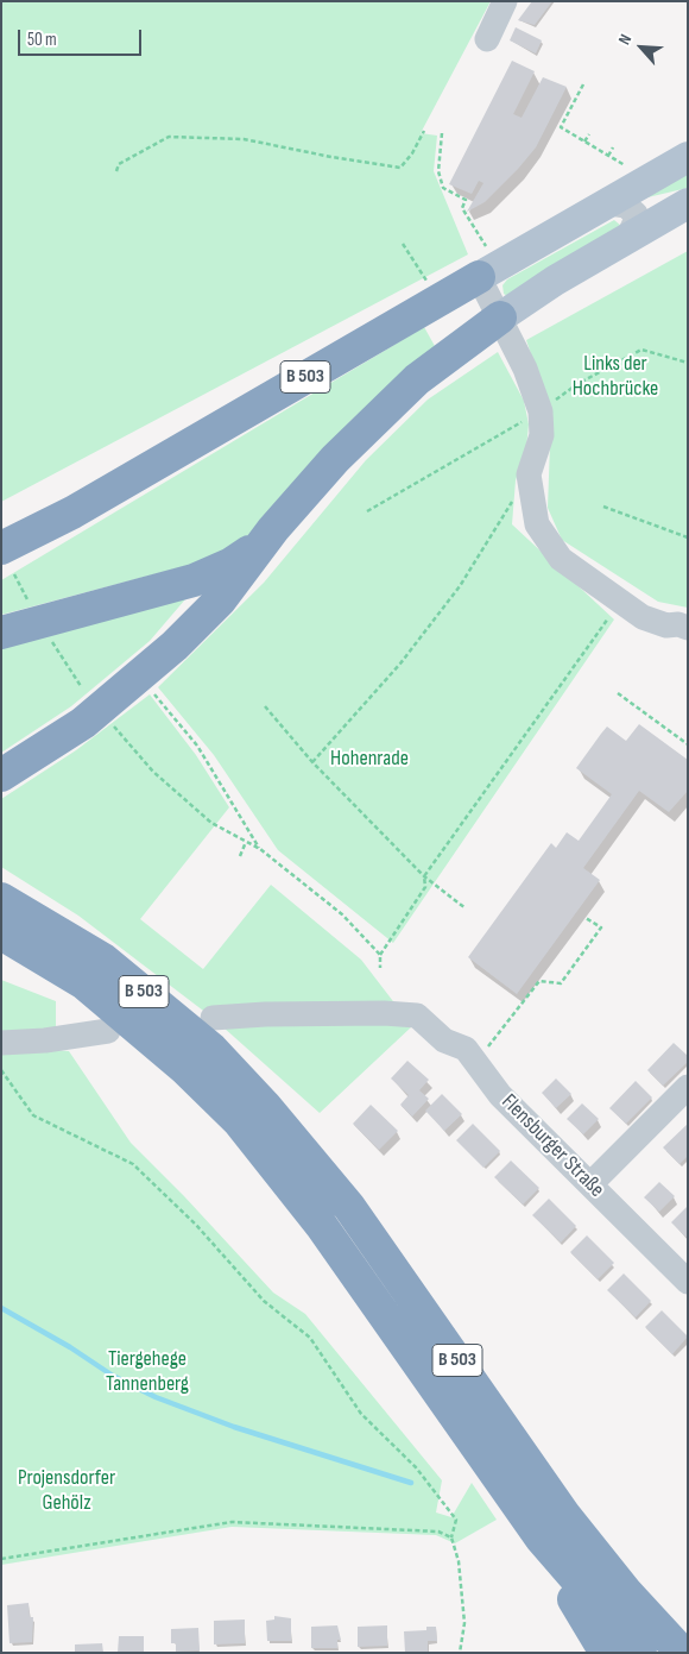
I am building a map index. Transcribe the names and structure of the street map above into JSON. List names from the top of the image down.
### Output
{
  "streets": {
    "highway": ["B 503"],
    "street": ["Flensburger Straße"]
  },
  "parks": [
    "Links der Hochbrücke",
    "Hohenrade",
    "Tiergehege Tannenberg",
    "Projensdorfer Gehölz"
  ],
  "scale_bar": "50 m",
  "north": "top left"
}
